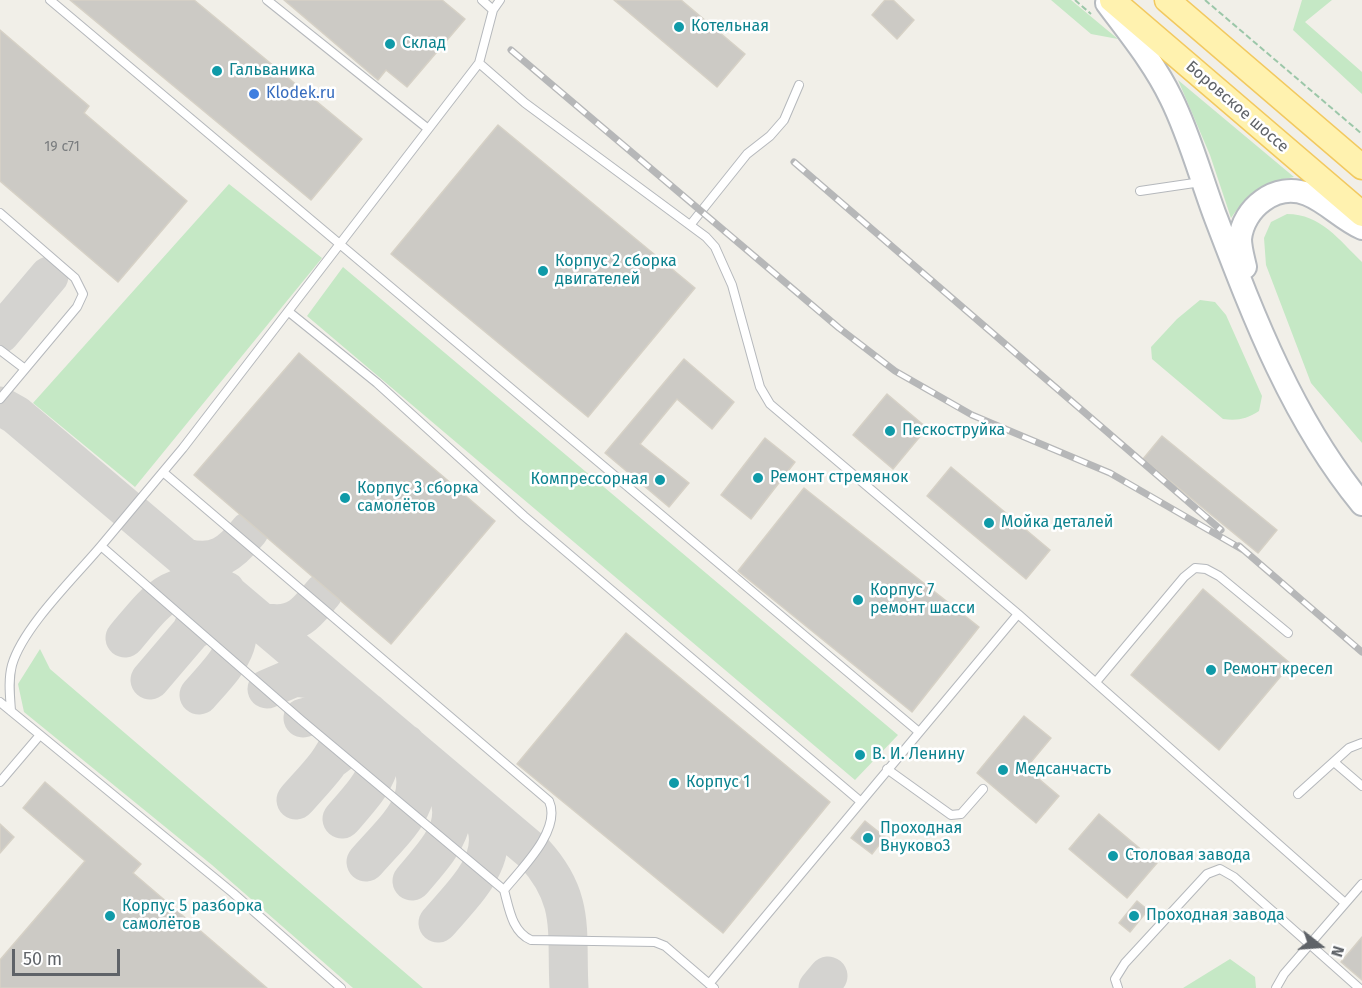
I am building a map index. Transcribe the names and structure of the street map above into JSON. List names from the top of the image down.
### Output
{
  "streets": {
    "main road": ["Боровское шоссе"]
  },
  "places": [
    "Котельная",
    "Склад",
    "Гальваника",
    "Klodek.ru",
    "Корпус 2 сборка двигателей",
    "Пескоструйка",
    "Ремонт стремянок",
    "Компрессорная",
    "Корпус 3 сборка самолётов",
    "Мойка деталей",
    "Корпус 7 ремонт шасси",
    "Ремонт кресел",
    "В. И. Ленину",
    "Медсанчасть",
    "Корпус 1",
    "Проходная Внуково3",
    "Столовая завода",
    "Корпус 5 разборка самолётов",
    "Проходная завода"
  ],
  "house_numbers": ["19 с71"],
  "scale_bar": "50 m",
  "north": "right"
}
